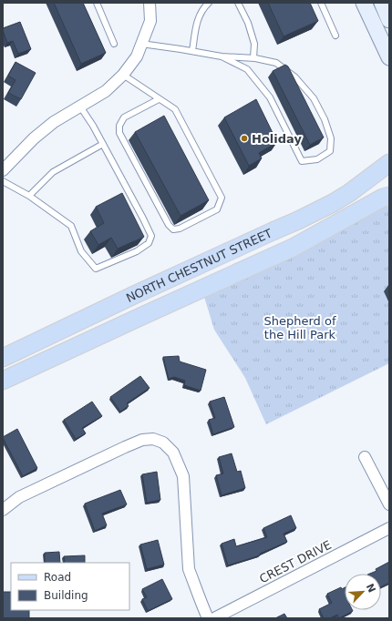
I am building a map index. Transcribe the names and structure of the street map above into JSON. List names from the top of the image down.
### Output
{
  "streets": {
    "main road": ["NORTH CHESTNUT STREET"],
    "street": ["CREST DRIVE"]
  },
  "parks": ["Shepherd of the Hill Park"],
  "places": ["Holiday"],
  "legend": ["Road", "Building"],
  "north": "top right"
}
